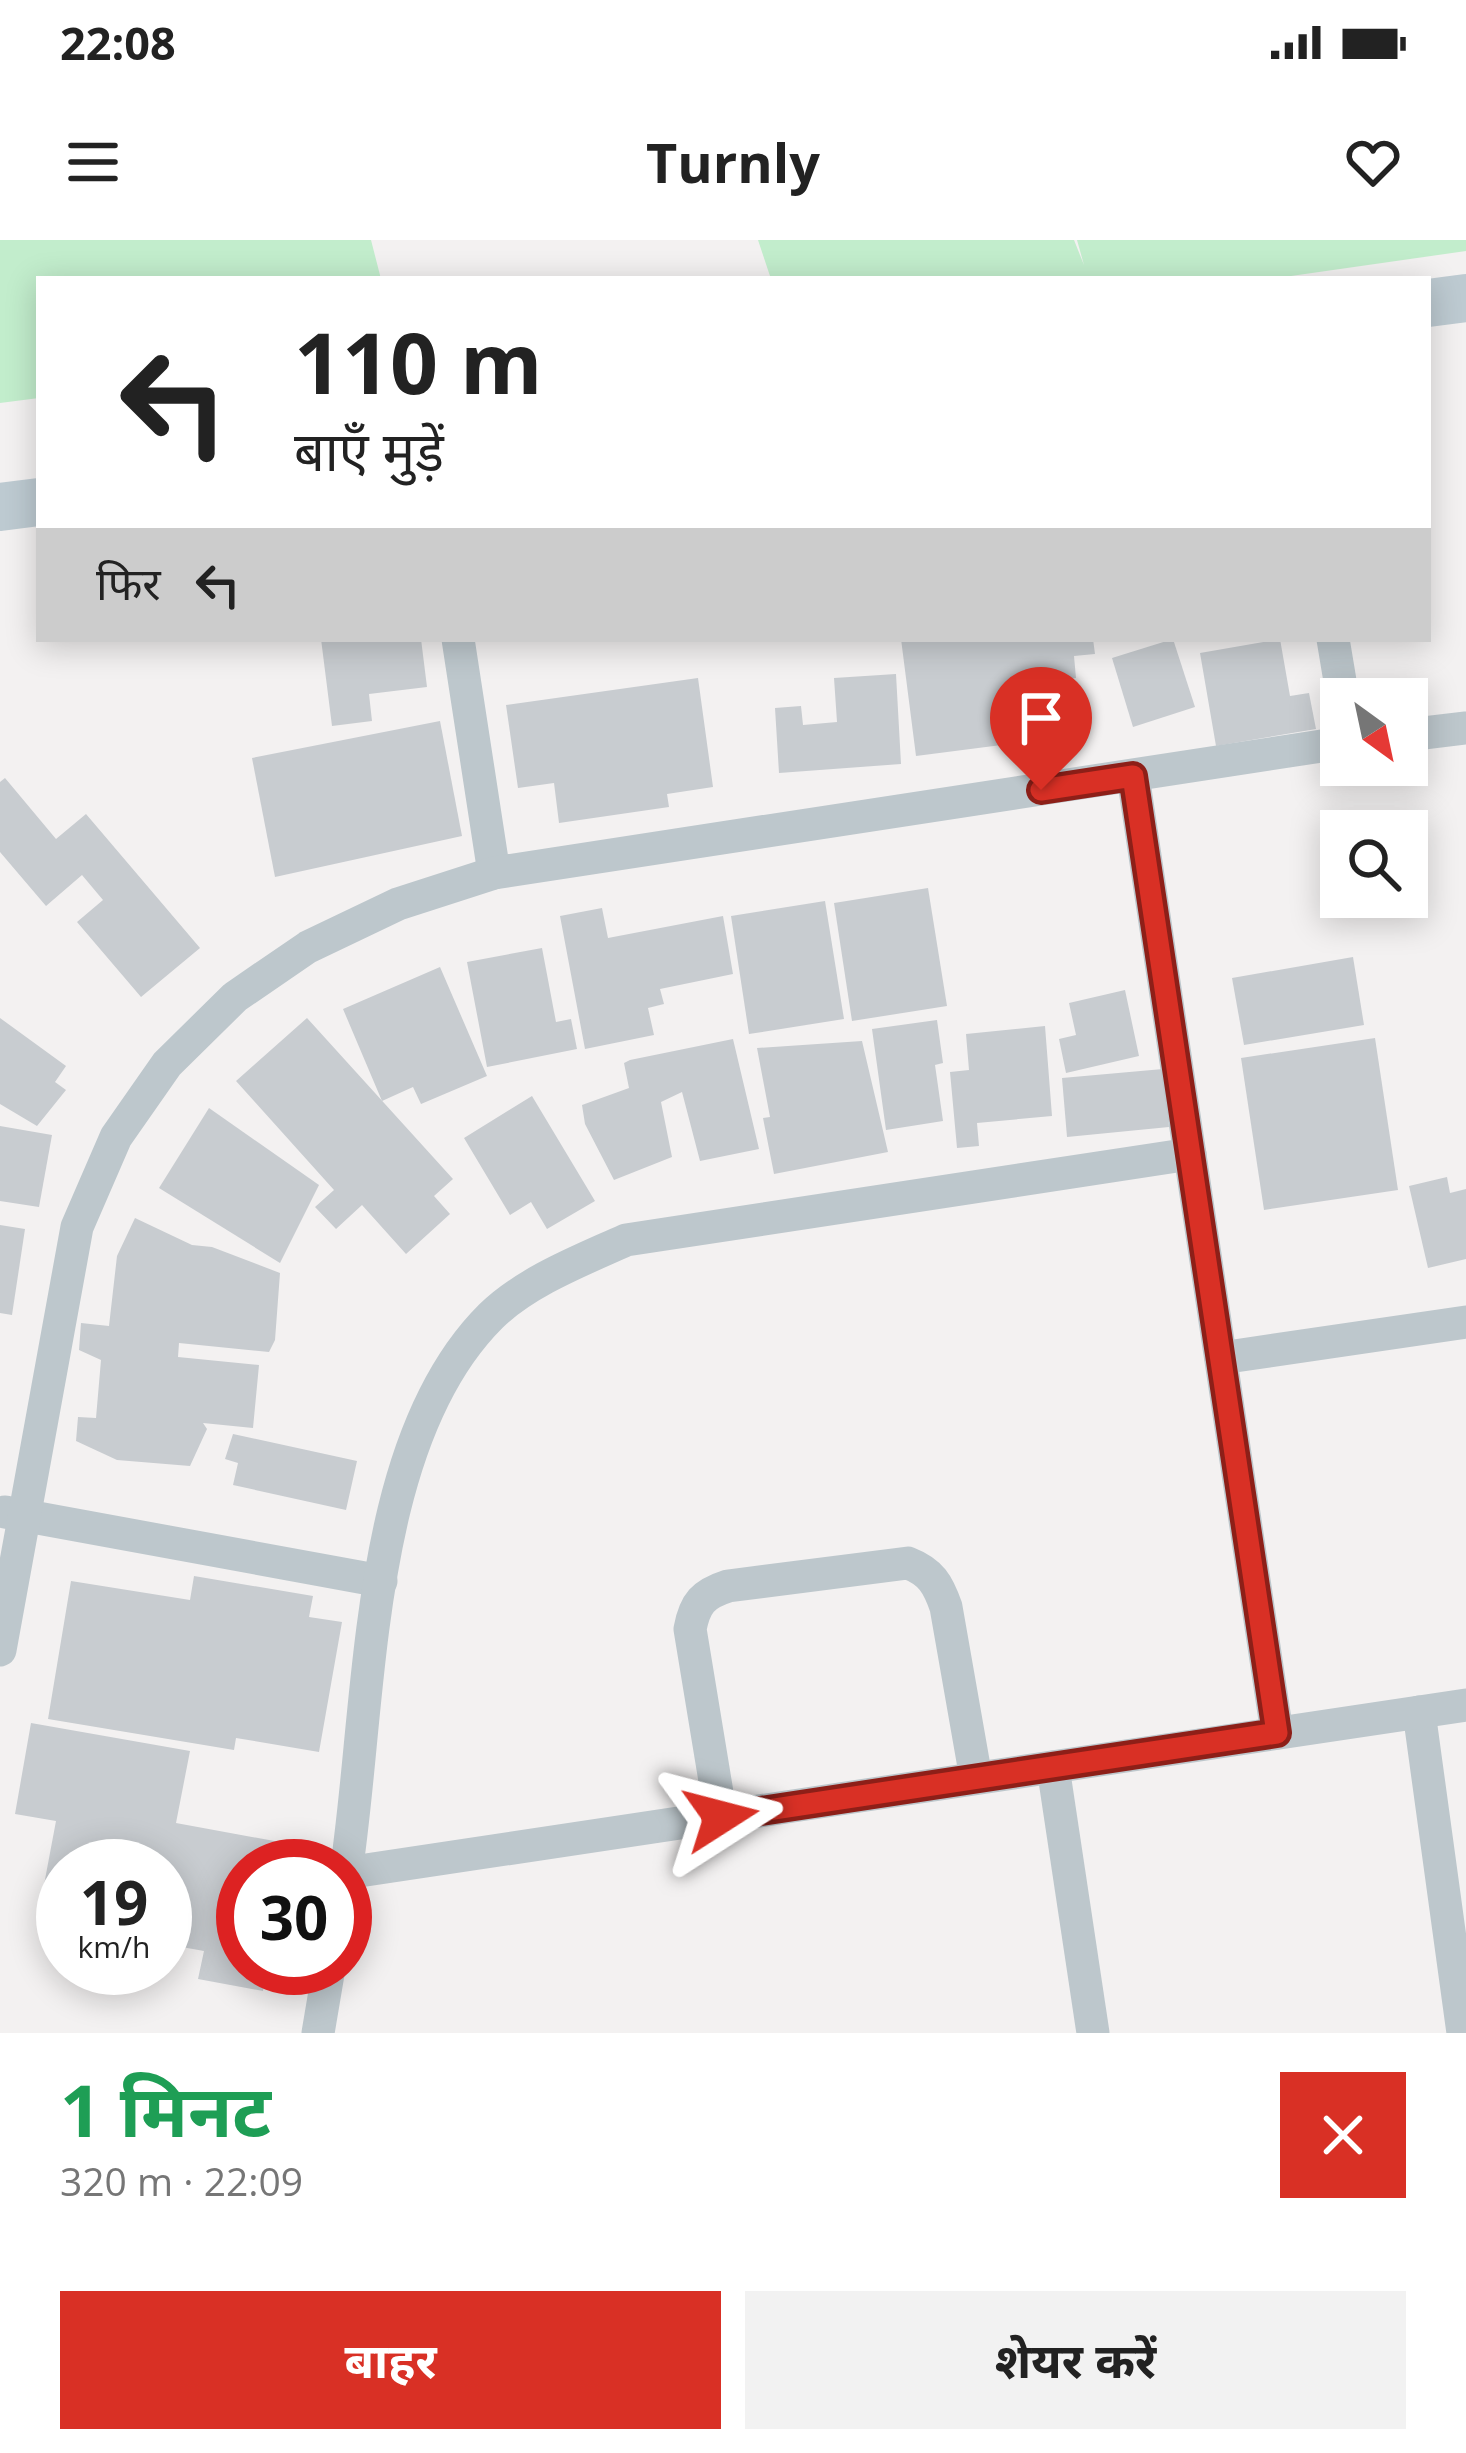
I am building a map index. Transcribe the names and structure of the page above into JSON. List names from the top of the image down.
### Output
{
  "north": "bottom right",
  "page": {
    "status": "22:08",
    "header": "Turnly",
    "turn": ["110 m", "बाएँ मुड़ें"],
    "then": "फिर",
    "speed": "19 km/h",
    "limit": "30",
    "heading": ["1 मिनट", "320 m · 22:09"],
    "buttons": ["बाहर", "शेयर करें"]
  }
}
